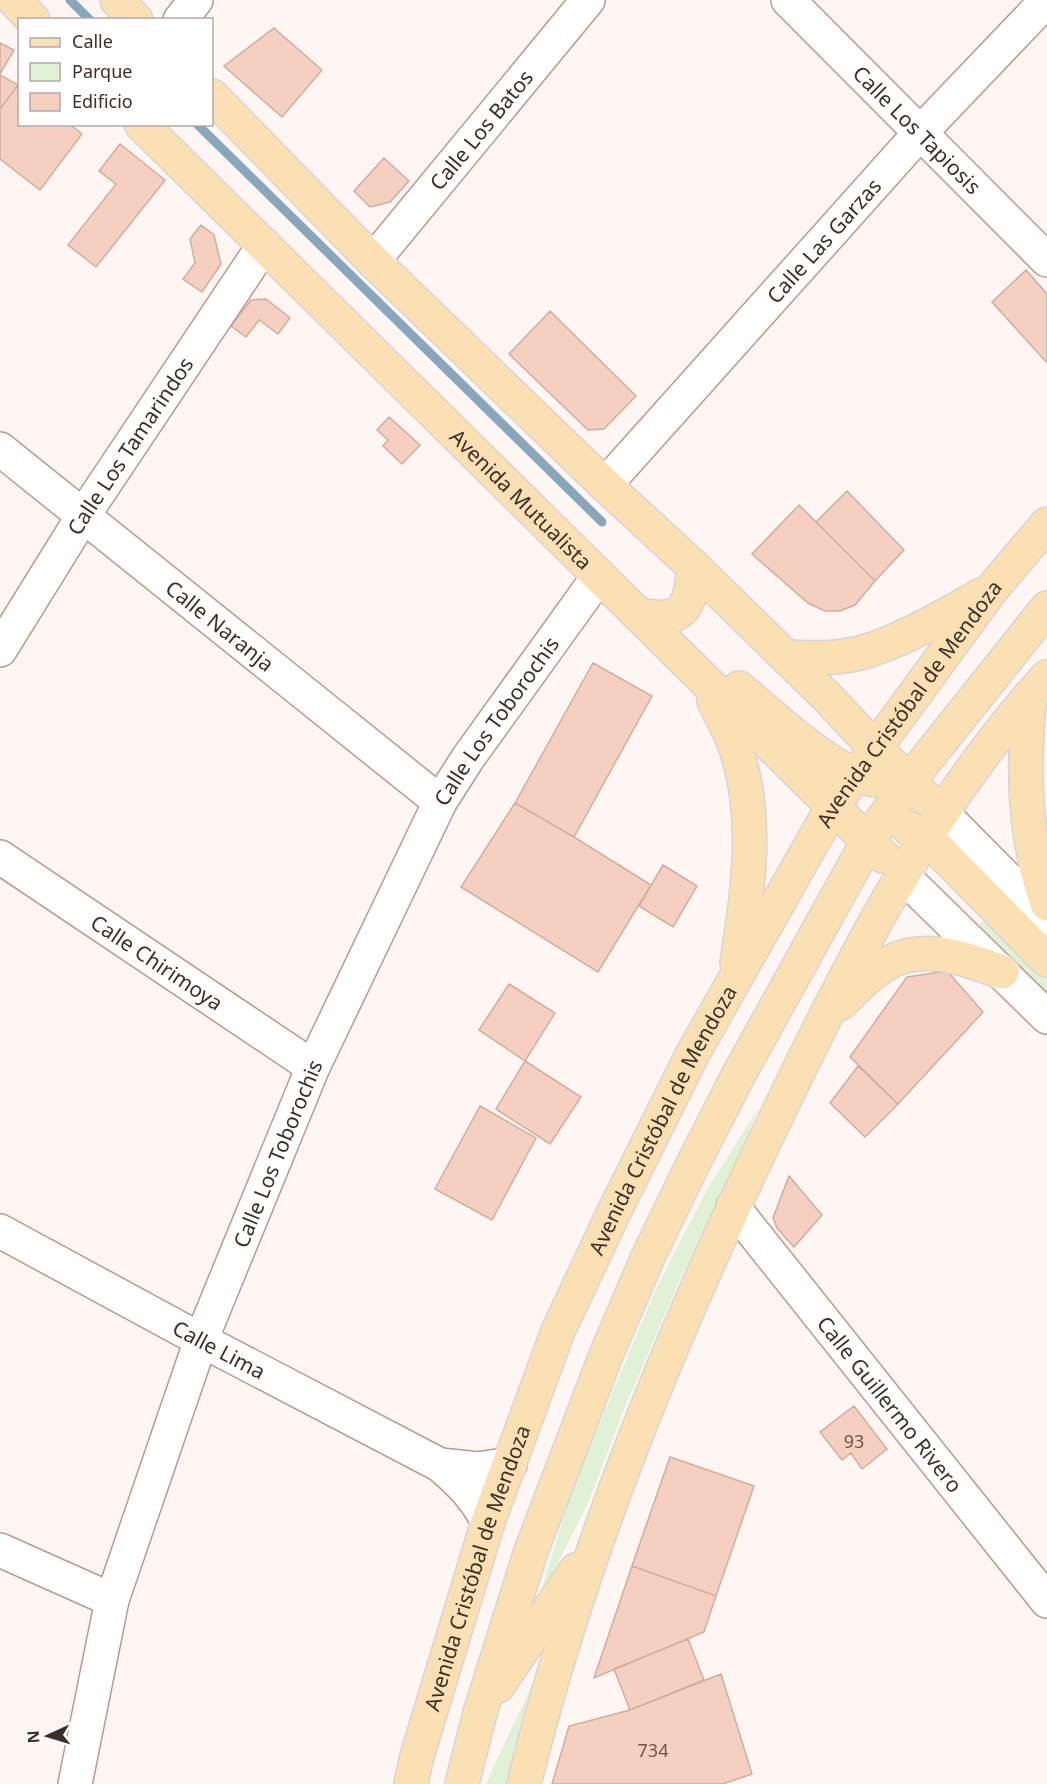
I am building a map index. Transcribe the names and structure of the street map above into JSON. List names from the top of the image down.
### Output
{
  "streets": {
    "main road": ["Avenida Mutualista", "Avenida Cristóbal de Mendoza"],
    "street": [
      "Calle Los Batos",
      "Calle Los Tapiosis",
      "Calle Las Garzas",
      "Calle Los Tamarindos",
      "Calle Naranja",
      "Calle Los Toborochis",
      "Calle Chirimoya",
      "Calle Lima",
      "Calle Guillermo Rivero"
    ]
  },
  "crossings": [
    ["Calle Los Tapiosis", "Calle Las Garzas"],
    ["Calle Los Tamarindos", "Avenida Mutualista"],
    ["Calle Los Tamarindos", "Calle Naranja"],
    ["Avenida Mutualista", "Avenida Cristóbal de Mendoza"],
    ["Avenida Mutualista", "Calle Los Toborochis"],
    ["Calle Naranja", "Calle Los Toborochis"],
    ["Avenida Cristóbal de Mendoza", "Calle Lima"],
    ["Calle Los Toborochis", "Calle Chirimoya"],
    ["Calle Los Toborochis", "Calle Lima"]
  ],
  "house_numbers": ["93", "734"],
  "legend": ["Calle", "Parque", "Edificio"],
  "north": "left"
}
